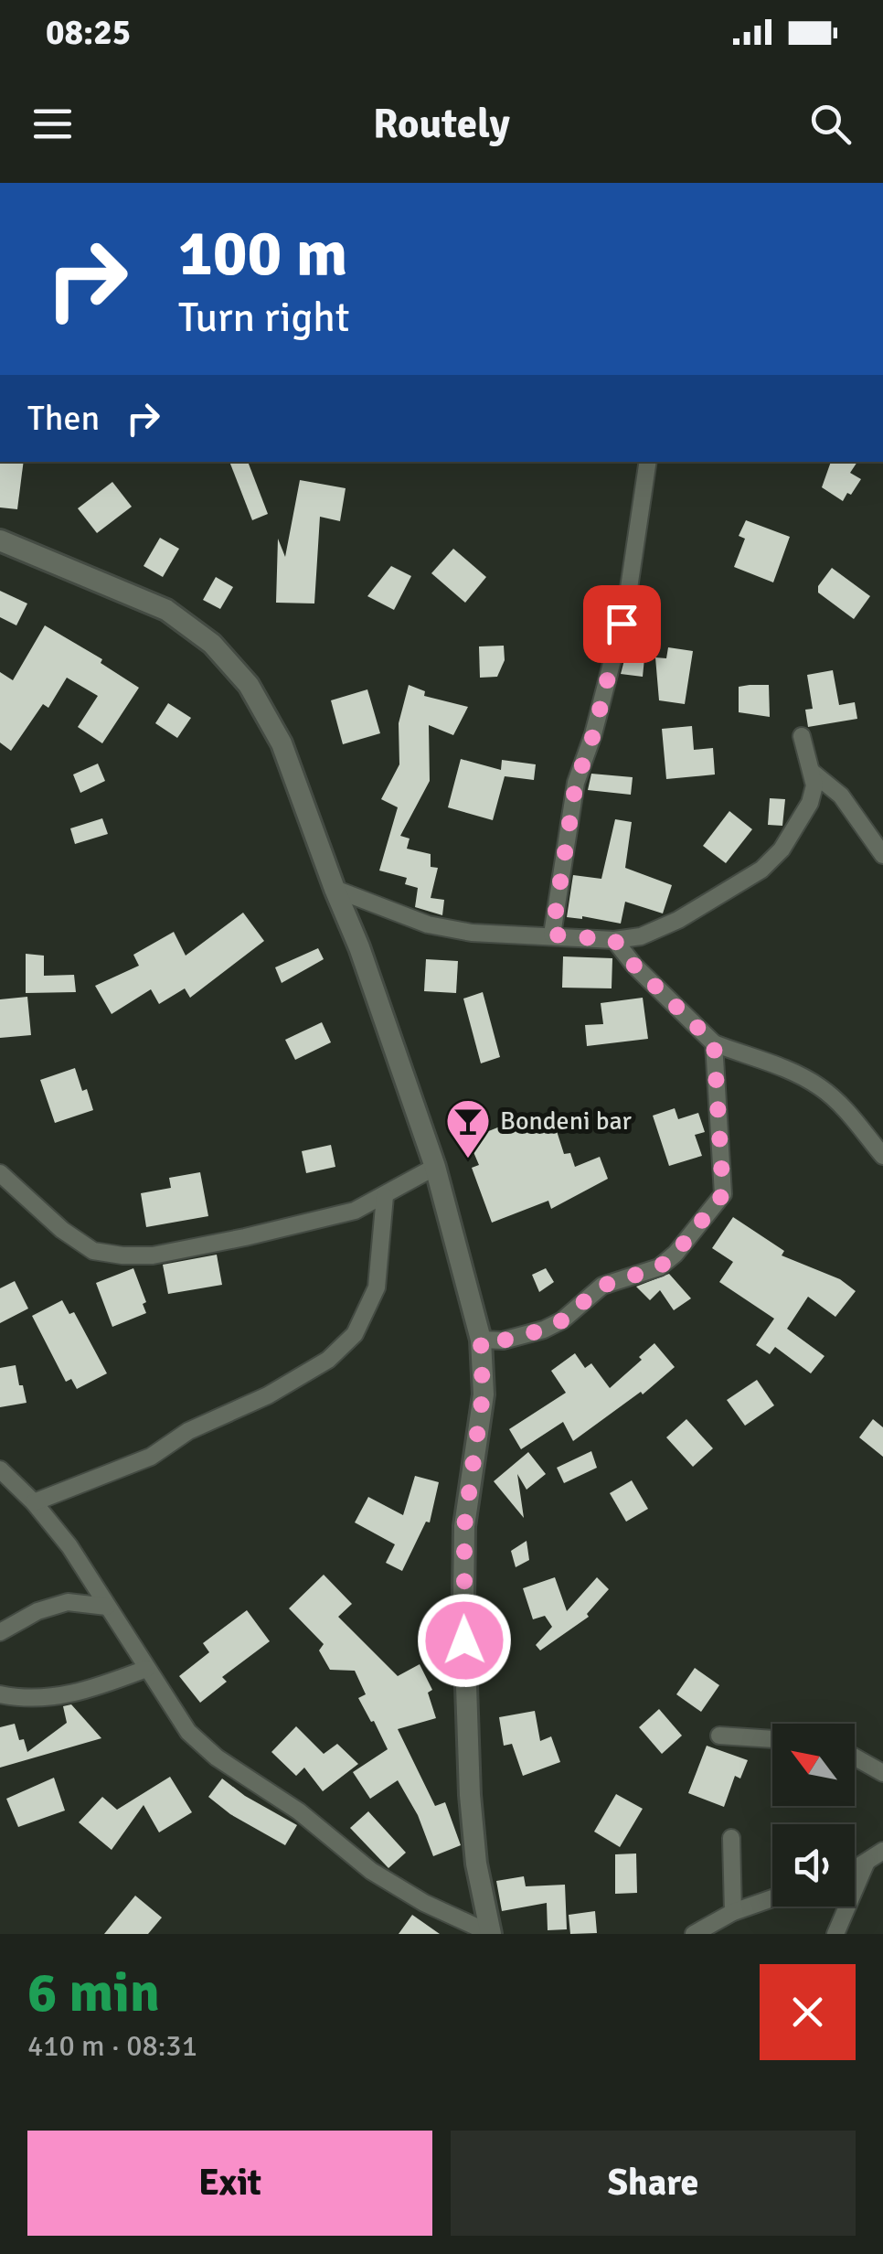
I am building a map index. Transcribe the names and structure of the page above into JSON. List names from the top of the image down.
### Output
{
  "places": {
    "bar": ["Bondeni bar"]
  },
  "north": "top left",
  "page": {
    "status": "08:25",
    "header": "Routely",
    "turn": ["100 m", "Turn right"],
    "then": "Then",
    "heading": ["6 min", "410 m · 08:31"],
    "buttons": ["Exit", "Share"]
  }
}
